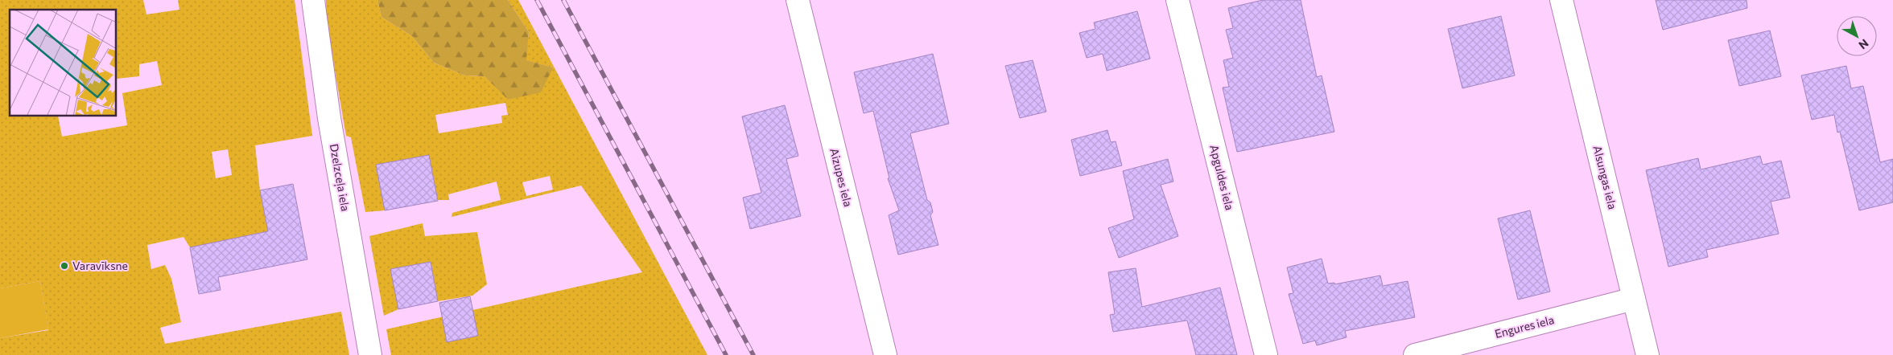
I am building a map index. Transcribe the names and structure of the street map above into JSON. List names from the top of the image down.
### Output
{
  "streets": {
    "street": [
      "Dzelzceļa iela",
      "Aizupes iela",
      "Apguldes iela",
      "Alsungas iela",
      "Engures iela"
    ]
  },
  "crossings": [
    ["Alsungas iela", "Engures iela"]
  ],
  "places": ["Varavīksne"],
  "north": "bottom right"
}
